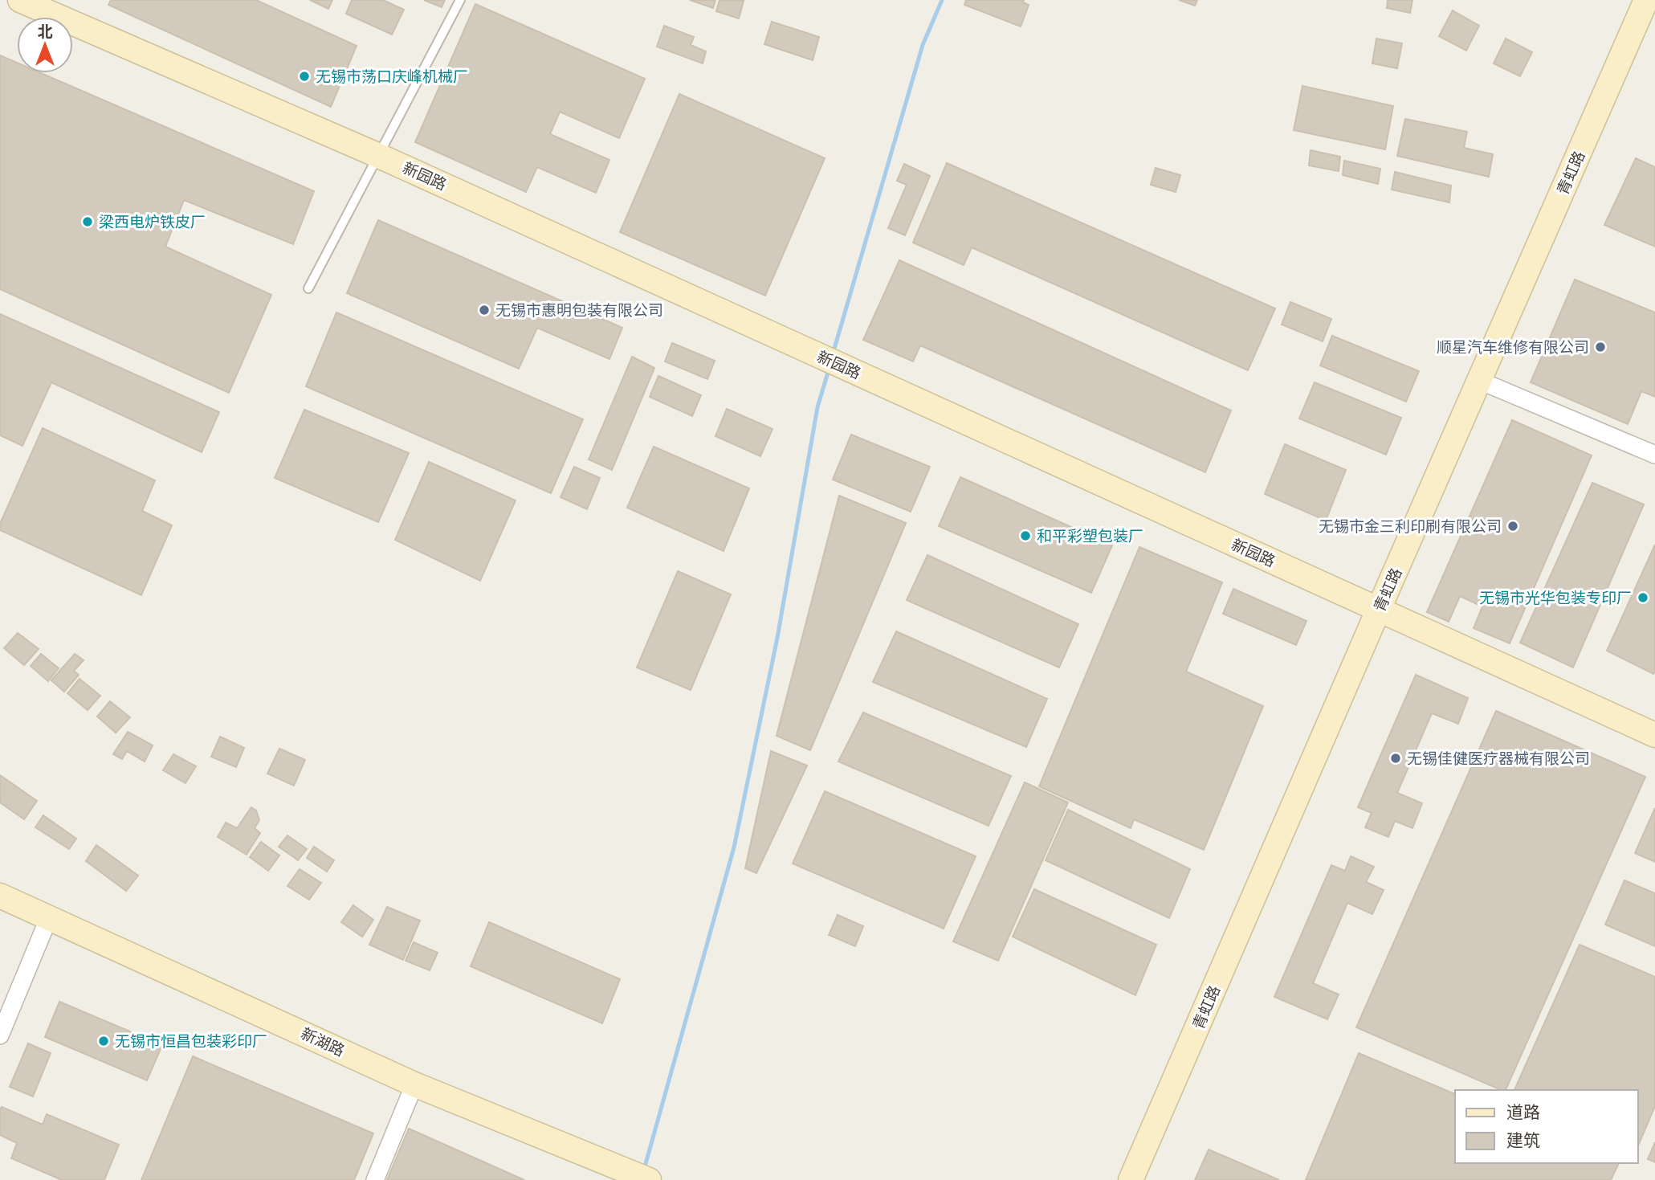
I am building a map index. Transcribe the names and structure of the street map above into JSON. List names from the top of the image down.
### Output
{
  "streets": {
    "street": ["青虹路", "新园路", "新湖路"]
  },
  "crossings": [
    ["青虹路", "新园路"]
  ],
  "places": [
    "无锡市荡口庆峰机械厂",
    "梁西电炉铁皮厂",
    "无锡市惠明包装有限公司",
    "顺星汽车维修有限公司",
    "无锡市金三利印刷有限公司",
    "和平彩塑包装厂",
    "无锡市光华包装专印厂",
    "无锡佳健医疗器械有限公司",
    "无锡市恒昌包装彩印厂"
  ],
  "legend": ["道路", "建筑"],
  "north": "top"
}
